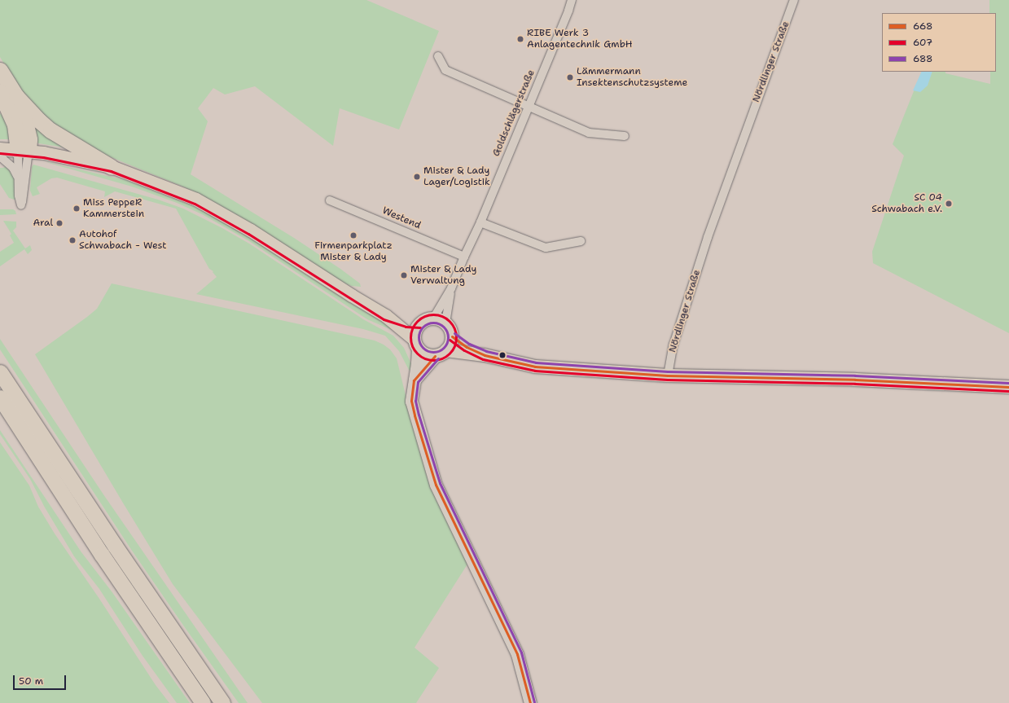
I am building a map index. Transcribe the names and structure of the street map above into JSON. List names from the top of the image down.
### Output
{
  "streets": {
    "street": ["Nördlinger Straße", "Goldschlägerstraße", "Westend"]
  },
  "crossings": [
    ["Goldschlägerstraße", "Westend"]
  ],
  "places": [
    "RIBE Werk 3 Anlagentechnik GmbH",
    "Lämmermann Insektenschutzsysteme",
    "Mister & Lady Lager/Logistik",
    "SC 04 Schwabach e.V.",
    "Miss PeppeR Kammerstein",
    "Aral",
    "Firmenparkplatz Mister & Lady",
    "Autohof Schwabach - West",
    "Mister & Lady Verwaltung"
  ],
  "lines": ["transit line 607", "transit line 688", "transit line 668"],
  "legend": ["668", "607", "688"],
  "scale_bar": "50 m"
}
